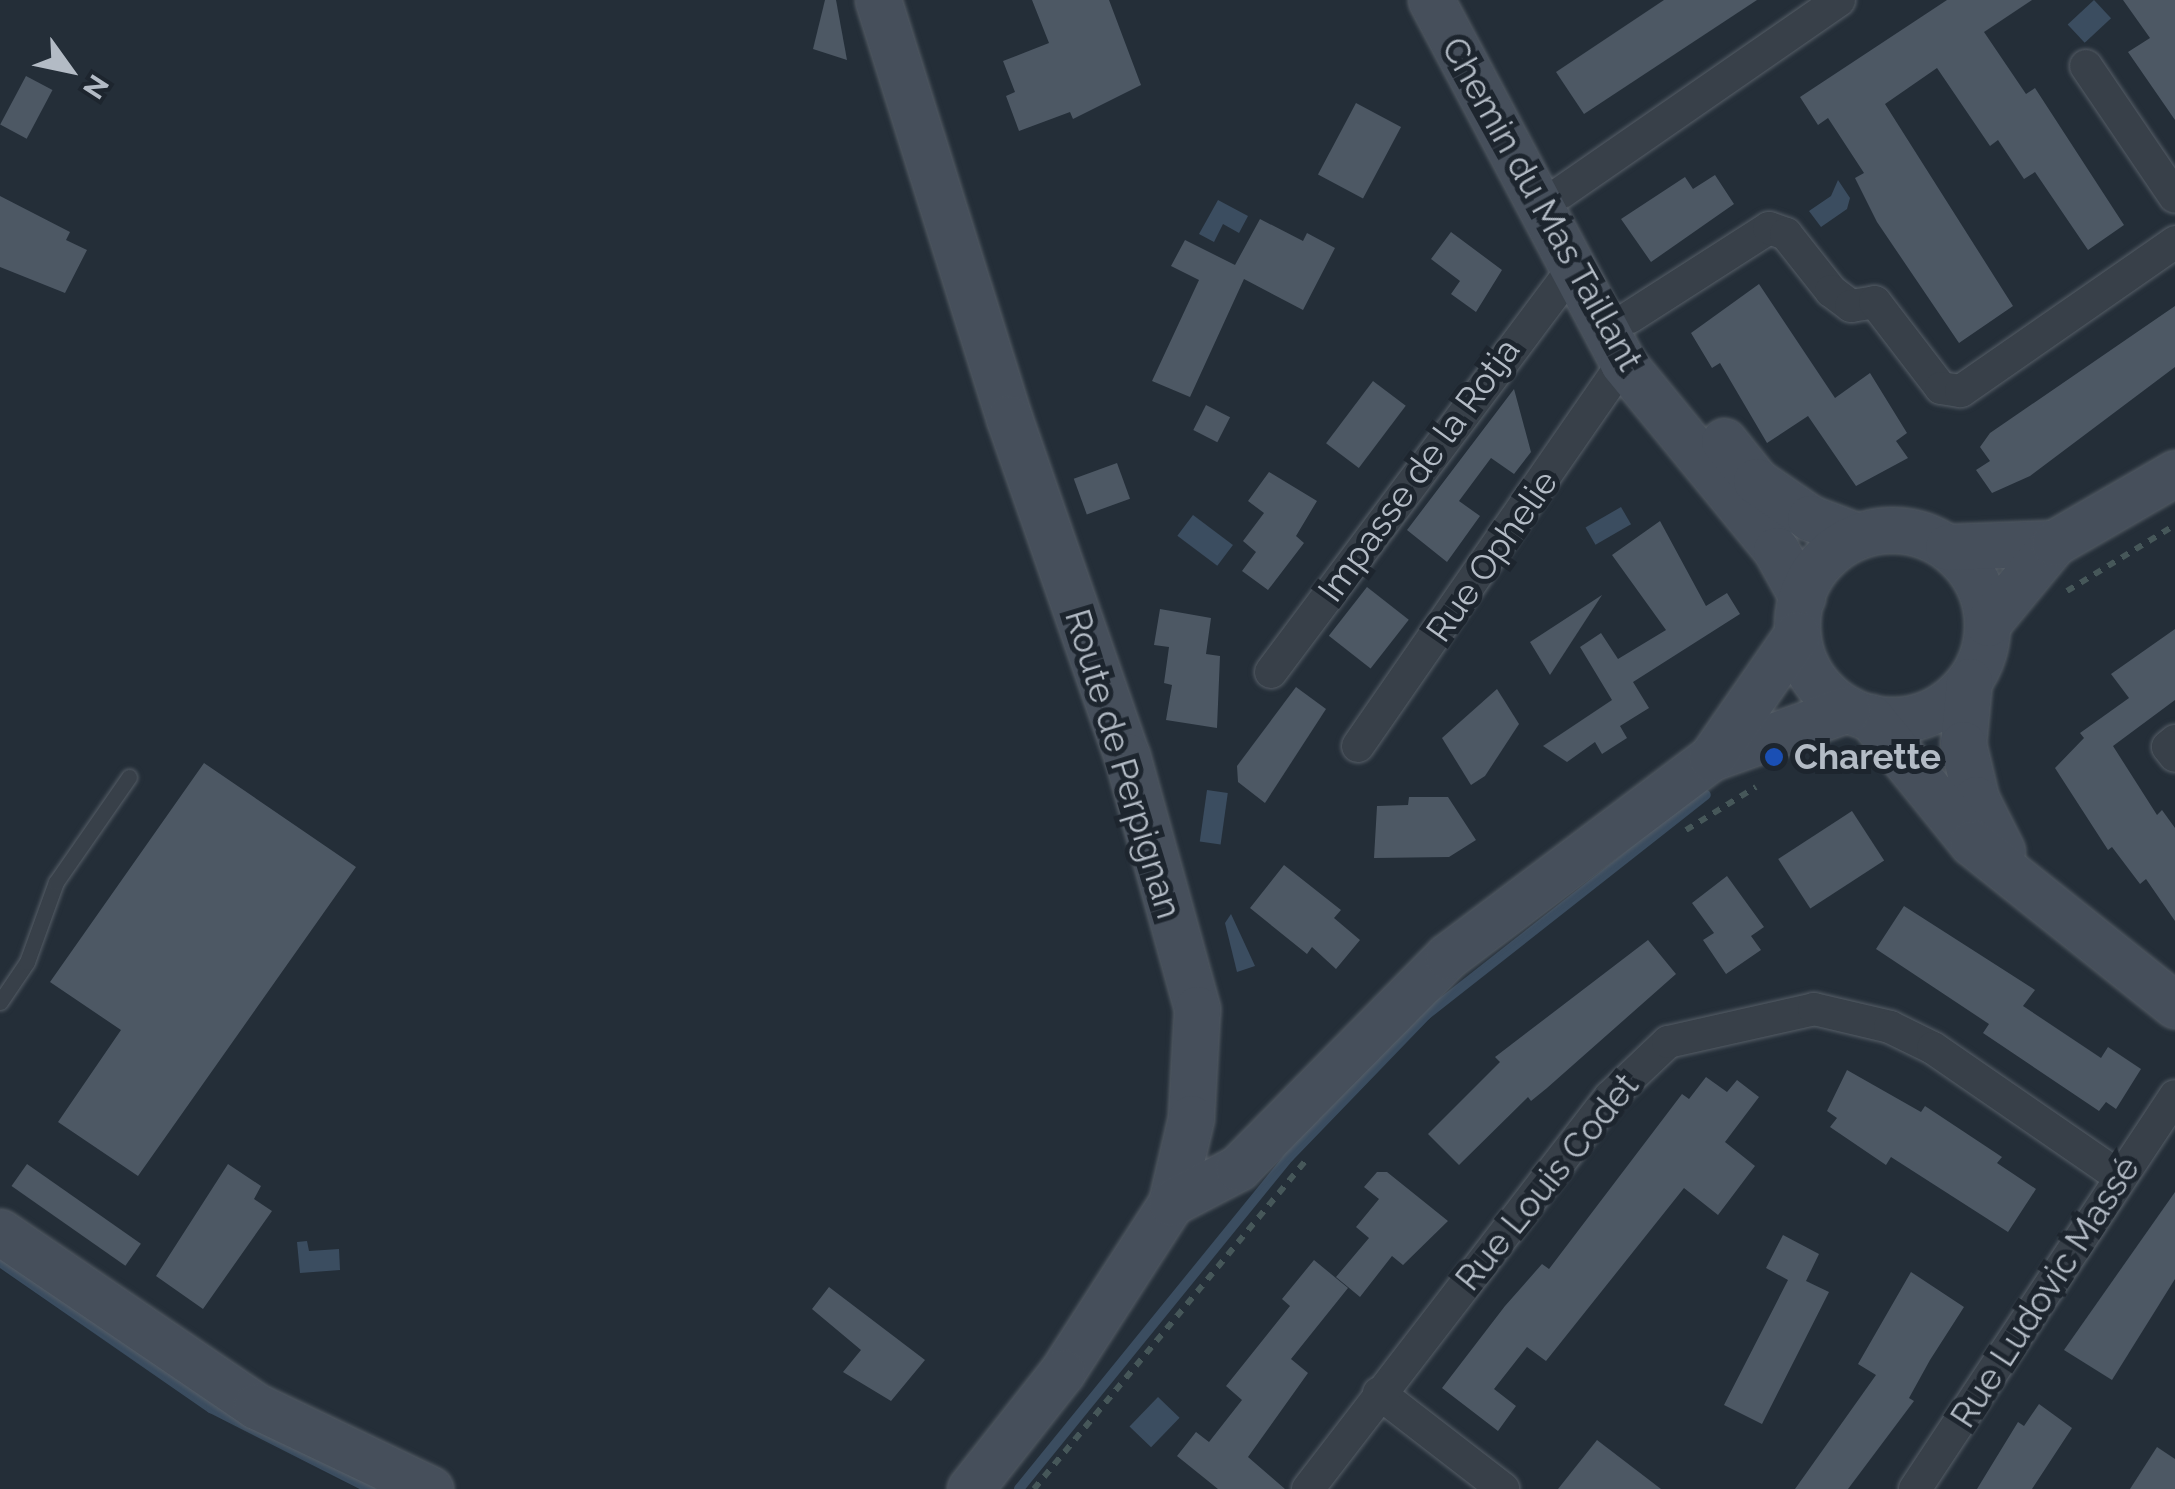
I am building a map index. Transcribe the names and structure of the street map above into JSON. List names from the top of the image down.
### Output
{
  "streets": {
    "main road": ["Chemin du Mas Taillant", "Route de Perpignan"],
    "street": [
      "Impasse de la Rotja",
      "Rue Ophelie",
      "Rue Louis Codet",
      "Rue Ludovic Massé"
    ]
  },
  "crossings": [
    ["Chemin du Mas Taillant", "Impasse de la Rotja"],
    ["Chemin du Mas Taillant", "Rue Ophelie"],
    ["Rue Louis Codet", "Rue Ludovic Massé"]
  ],
  "places": ["Charette"],
  "north": "bottom right"
}
